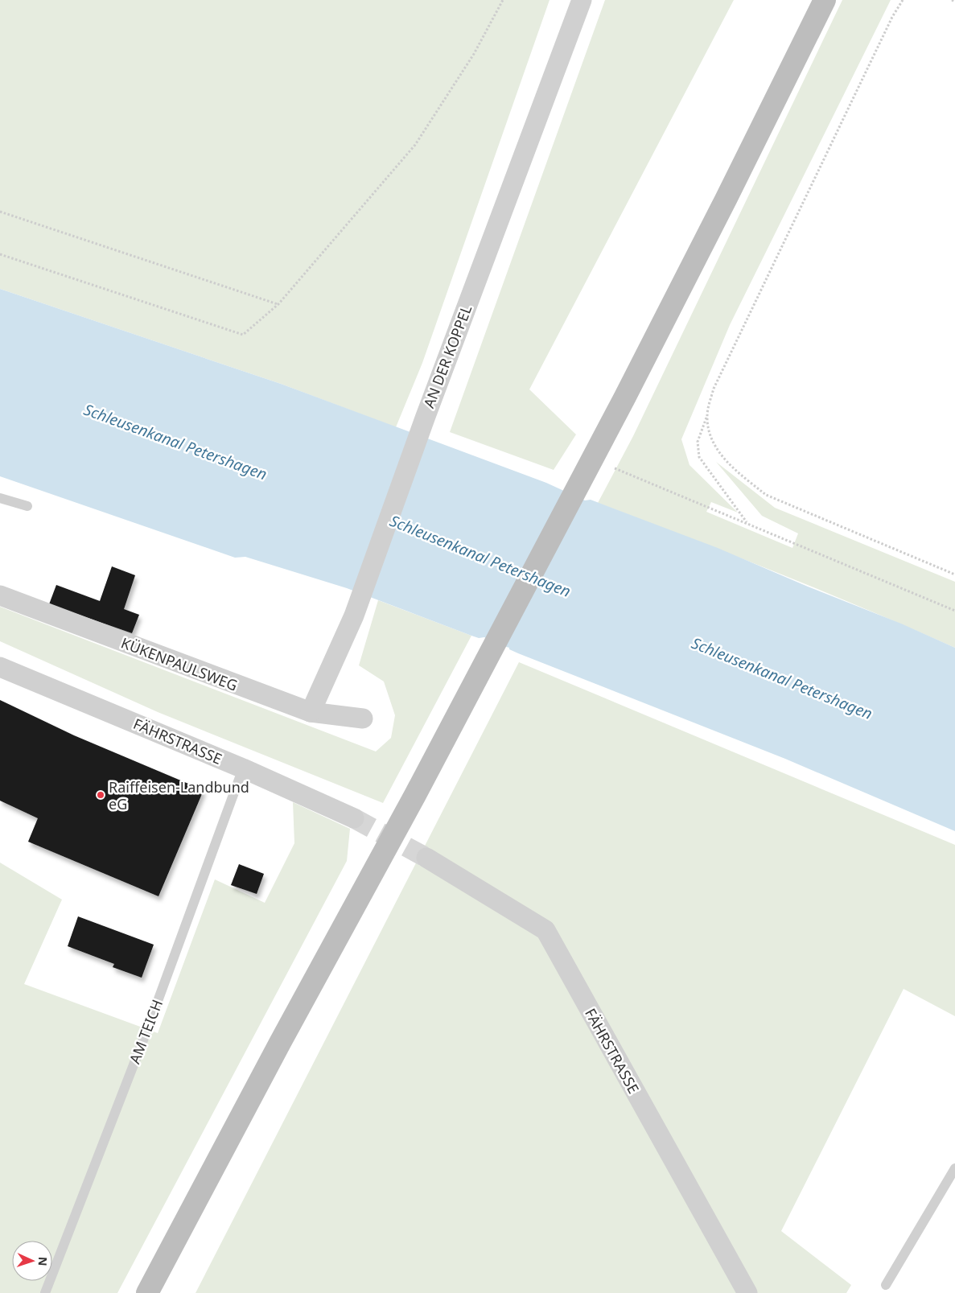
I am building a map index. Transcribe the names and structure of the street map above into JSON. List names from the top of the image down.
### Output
{
  "streets": {
    "street": ["AN DER KOPPEL", "KÜKENPAULSWEG", "FÄHRSTRASSE"],
    "lane": ["AM TEICH"]
  },
  "crossings": [
    ["AN DER KOPPEL", "KÜKENPAULSWEG"],
    ["FÄHRSTRASSE", "AM TEICH"]
  ],
  "water": ["Schleusenkanal Petershagen"],
  "places": ["Raiffeisen-Landbund eG"],
  "north": "right"
}
